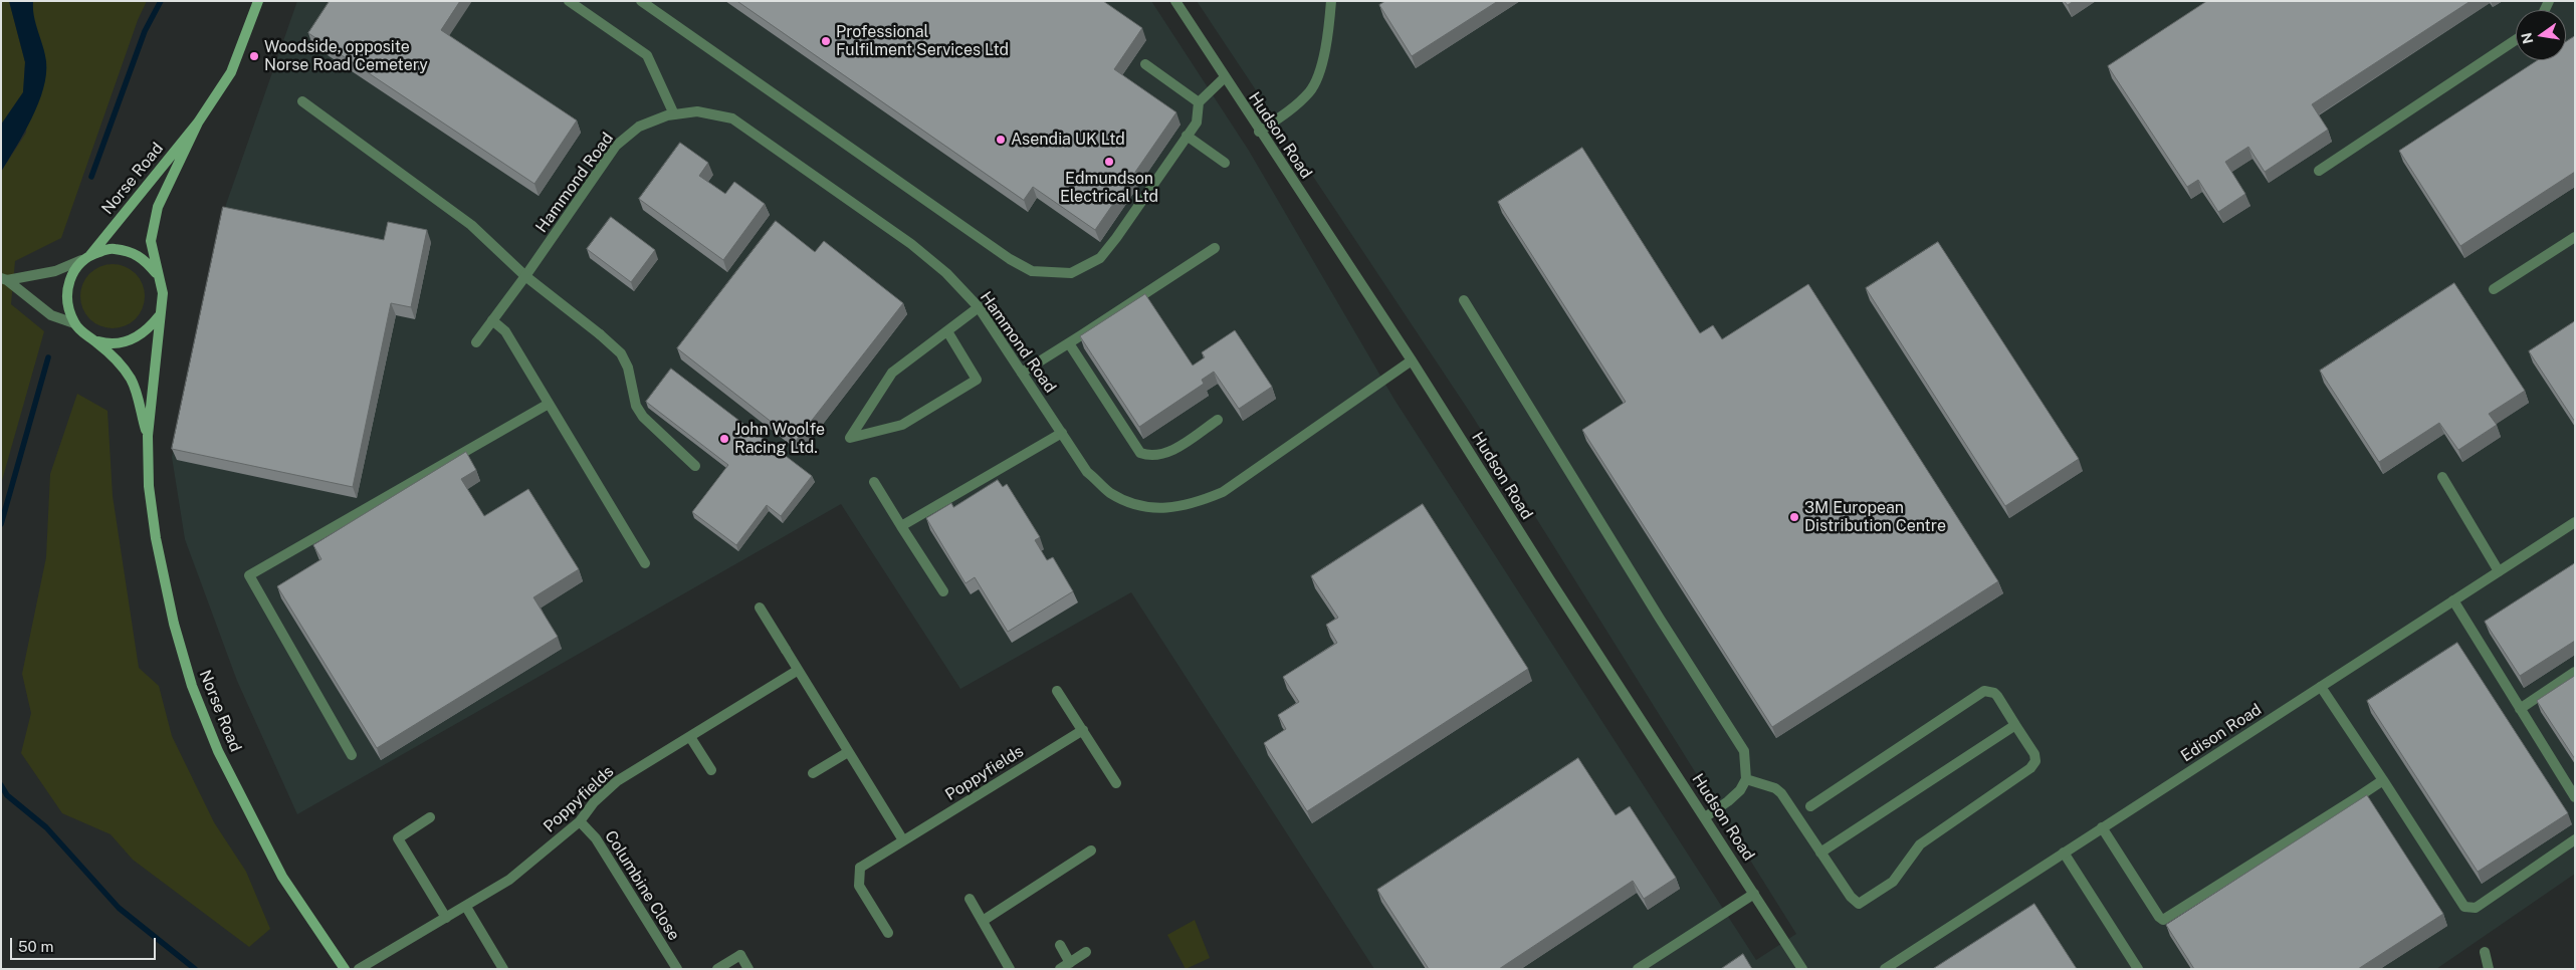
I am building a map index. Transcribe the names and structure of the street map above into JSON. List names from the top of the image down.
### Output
{
  "streets": {
    "street": [
      "Hudson Road",
      "Norse Road",
      "Hammond Road",
      "Edison Road",
      "Poppyfields",
      "Columbine Close"
    ]
  },
  "crossings": [
    ["Hudson Road", "Hammond Road"],
    ["Poppyfields", "Columbine Close"]
  ],
  "places": [
    "Professional Fulfilment Services Ltd",
    "Woodside, opposite Norse Road Cemetery",
    "Asendia UK Ltd",
    "Edmundson Electrical Ltd",
    "John Woolfe Racing Ltd.",
    "3M European Distribution Centre"
  ],
  "scale_bar": "50 m",
  "north": "left"
}
